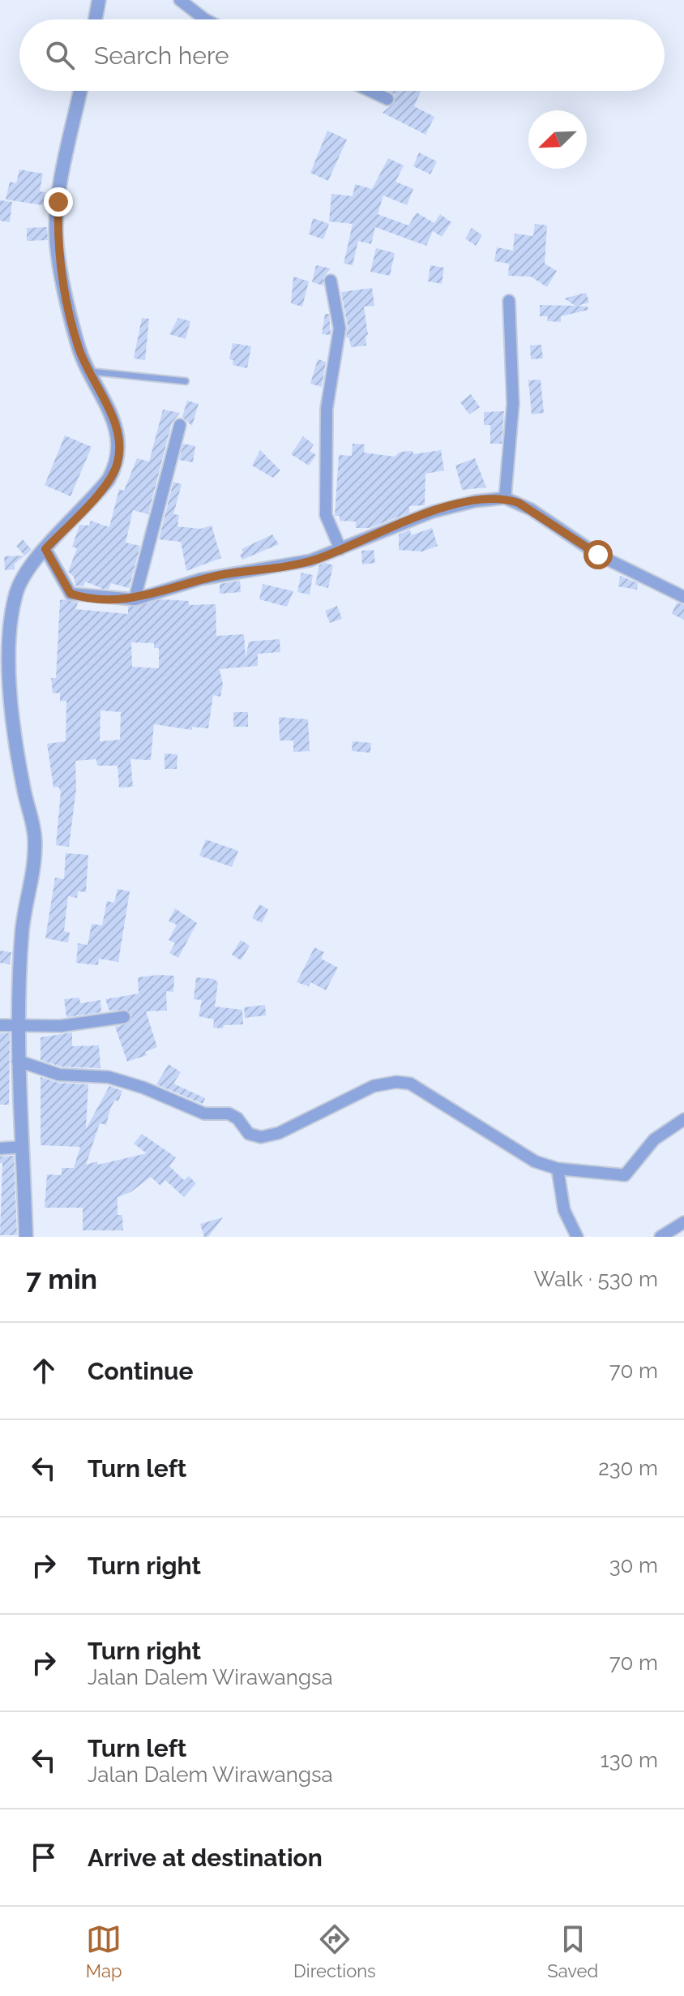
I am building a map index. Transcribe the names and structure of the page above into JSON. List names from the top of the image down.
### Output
{
  "north": "bottom left",
  "page": {
    "search": "Search here",
    "heading": ["7 min", "Walk · 530 m"],
    "list": [
      ["Continue", "70 m"],
      ["Turn left", "230 m"],
      ["Turn right", "30 m"],
      ["Turn right", "Jalan Dalem Wirawangsa", "70 m"],
      ["Turn left", "Jalan Dalem Wirawangsa", "130 m"],
      "Arrive at destination"
    ],
    "nav": ["Map", "Directions", "Saved"]
  }
}
